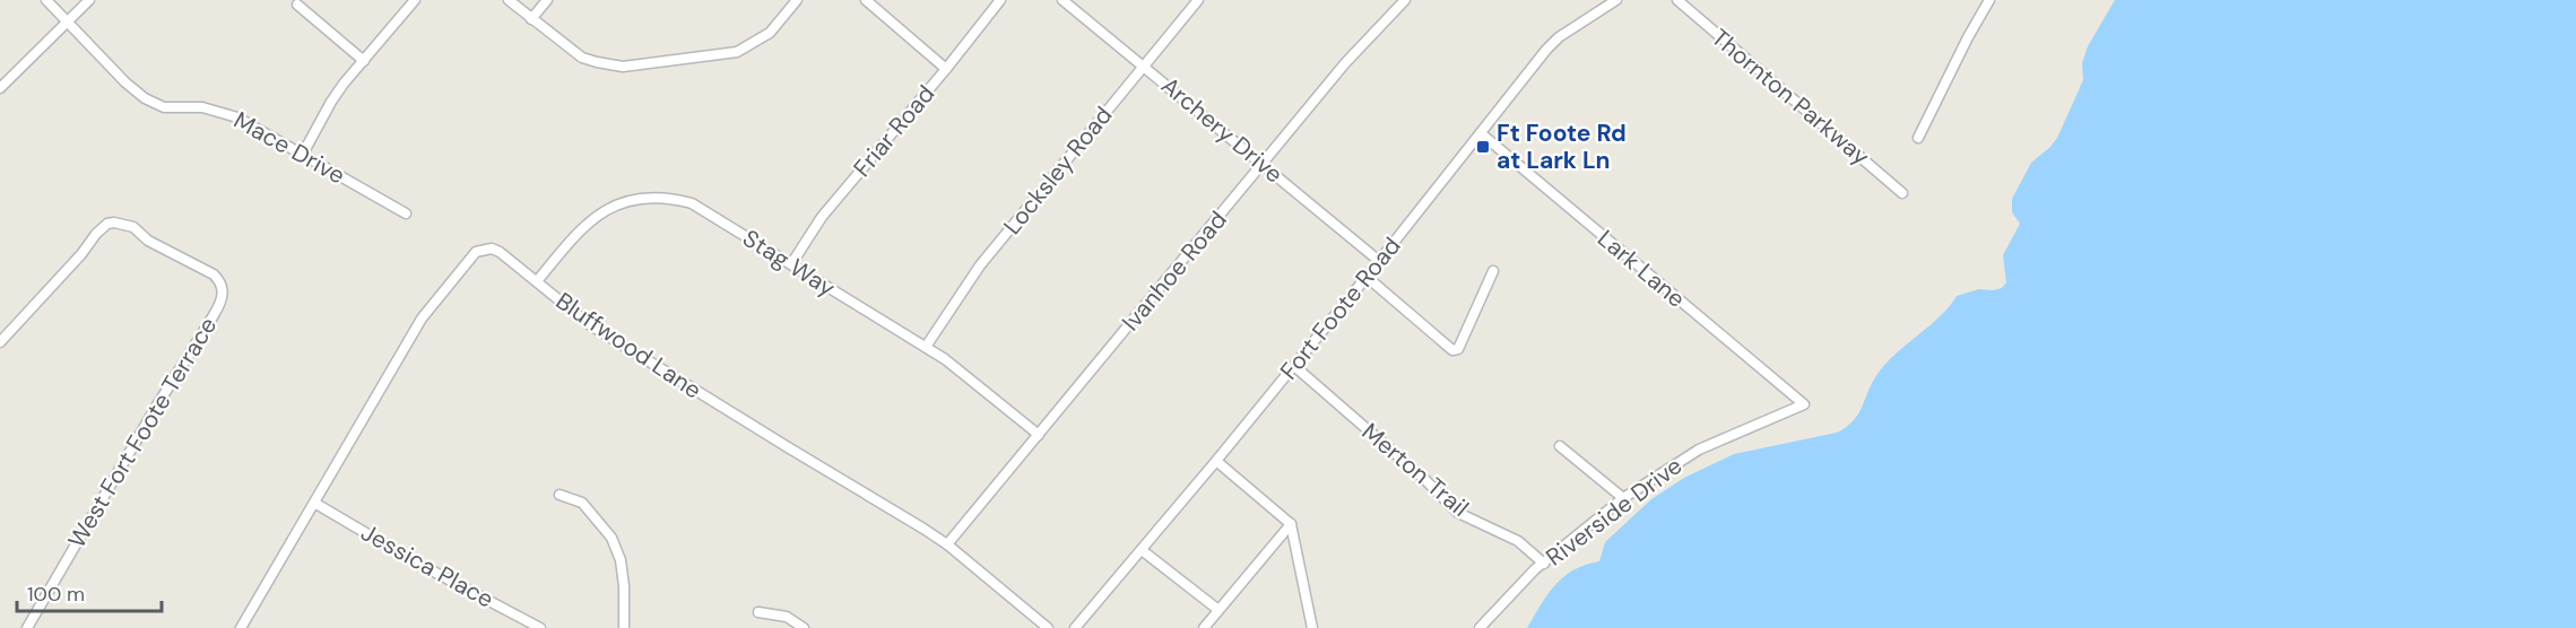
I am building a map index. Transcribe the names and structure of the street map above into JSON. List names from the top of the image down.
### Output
{
  "streets": {
    "street": [
      "Thornton Parkway",
      "Archery Drive",
      "Friar Road",
      "Mace Drive",
      "Locksley Road",
      "Stag Way",
      "Lark Lane",
      "Ivanhoe Road",
      "Fort Foote Road",
      "Bluffwood Lane",
      "West Fort Foote Terrace",
      "Merton Trail",
      "Riverside Drive",
      "Jessica Place"
    ]
  },
  "crossings": [
    ["Archery Drive", "Locksley Road"],
    ["Archery Drive", "Ivanhoe Road"],
    ["Archery Drive", "Fort Foote Road"],
    ["Friar Road", "Stag Way"],
    ["Locksley Road", "Stag Way"],
    ["Stag Way", "Ivanhoe Road"],
    ["Stag Way", "Bluffwood Lane"],
    ["Lark Lane", "Fort Foote Road"],
    ["Lark Lane", "Riverside Drive"],
    ["Ivanhoe Road", "Bluffwood Lane"],
    ["Fort Foote Road", "Merton Trail"],
    ["Bluffwood Lane", "Jessica Place"],
    ["Merton Trail", "Riverside Drive"]
  ],
  "places": {
    "transit": ["Ft Foote Rd at Lark Ln"]
  },
  "scale_bar": "100 m"
}
